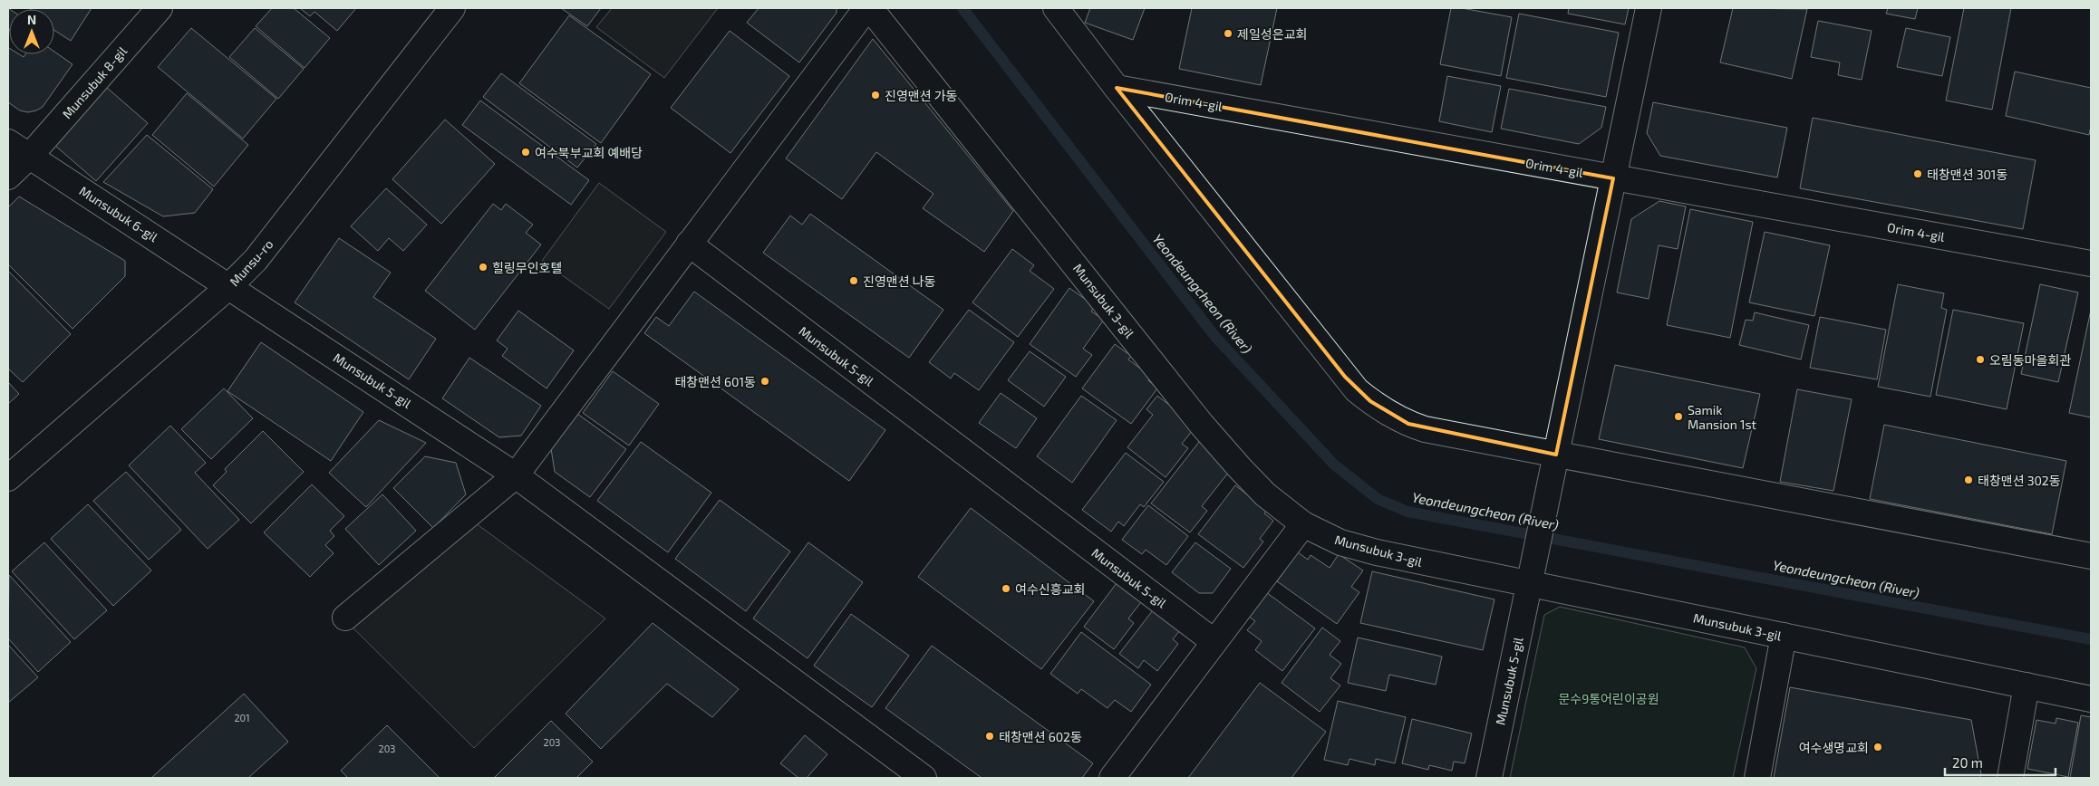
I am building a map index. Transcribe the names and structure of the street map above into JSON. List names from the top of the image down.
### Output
{
  "streets": {
    "street": [
      "Munsubuk 8-gil",
      "Orim 4-gil",
      "Munsubuk 6-gil",
      "Munsu-ro",
      "Munsubuk 3-gil",
      "Munsubuk 5-gil"
    ]
  },
  "crossings": [
    ["Munsubuk 8-gil", "Munsubuk 6-gil"],
    ["Orim 4-gil", "Munsubuk 5-gil"],
    ["Munsubuk 6-gil", "Munsu-ro"],
    ["Munsubuk 6-gil", "Munsubuk 5-gil"],
    ["Munsu-ro", "Munsubuk 5-gil"],
    ["Munsubuk 3-gil", "Munsubuk 5-gil"]
  ],
  "water": ["Yeondeungcheon (River)"],
  "parks": ["문수9통어린이공원"],
  "places": [
    "제일성은교회",
    "진영맨션 가동",
    "여수북부교회 예배당",
    "태창맨션 301동",
    "힐링무인호텔",
    "진영맨션 나동",
    "오림동마을회관",
    "태창맨션 601동",
    "Samik Mansion 1st",
    "태창맨션 302동",
    "여수신흥교회",
    "태창맨션 602동",
    "여수생명교회"
  ],
  "house_numbers": ["201", "203", "203"],
  "scale_bar": "20 m",
  "north": "top"
}
